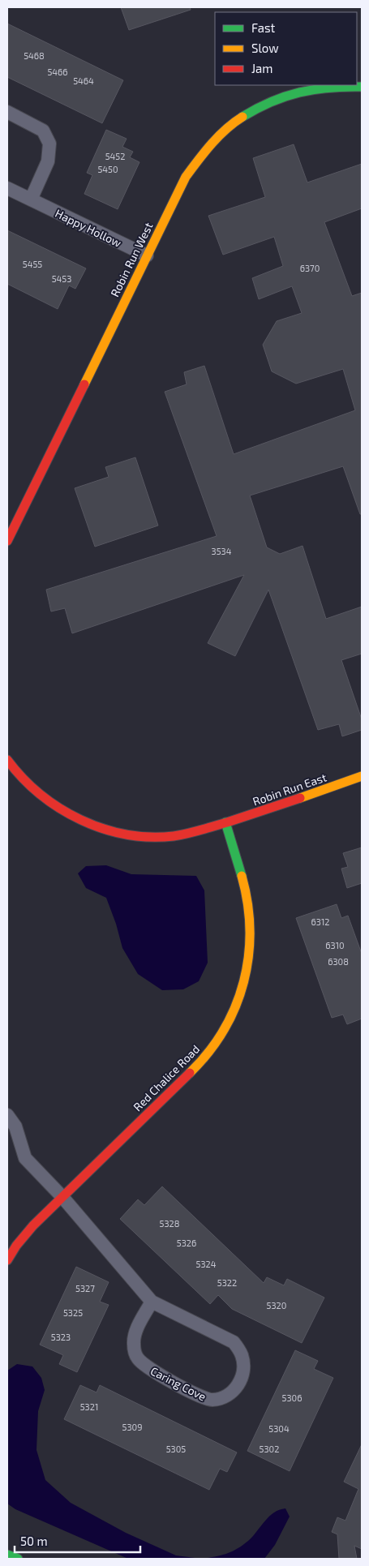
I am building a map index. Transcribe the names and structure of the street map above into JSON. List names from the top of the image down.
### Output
{
  "streets": {
    "street": [
      "Happy Hollow",
      "Robin Run West",
      "Robin Run East",
      "Red Chalice Road",
      "Caring Cove"
    ]
  },
  "crossings": [
    ["Happy Hollow", "Robin Run West"],
    ["Robin Run East", "Red Chalice Road"],
    ["Red Chalice Road", "Caring Cove"]
  ],
  "house_numbers": [
    "5468",
    "5466",
    "5464",
    "5452",
    "5450",
    "5455",
    "6370",
    "5453",
    "3534",
    "6312",
    "6310",
    "6308",
    "5328",
    "5326",
    "5324",
    "5322",
    "5327",
    "5320",
    "5325",
    "5323",
    "5306",
    "5321",
    "5309",
    "5304",
    "5305",
    "5302"
  ],
  "legend": ["Fast", "Slow", "Jam"],
  "scale_bar": "50 m"
}
